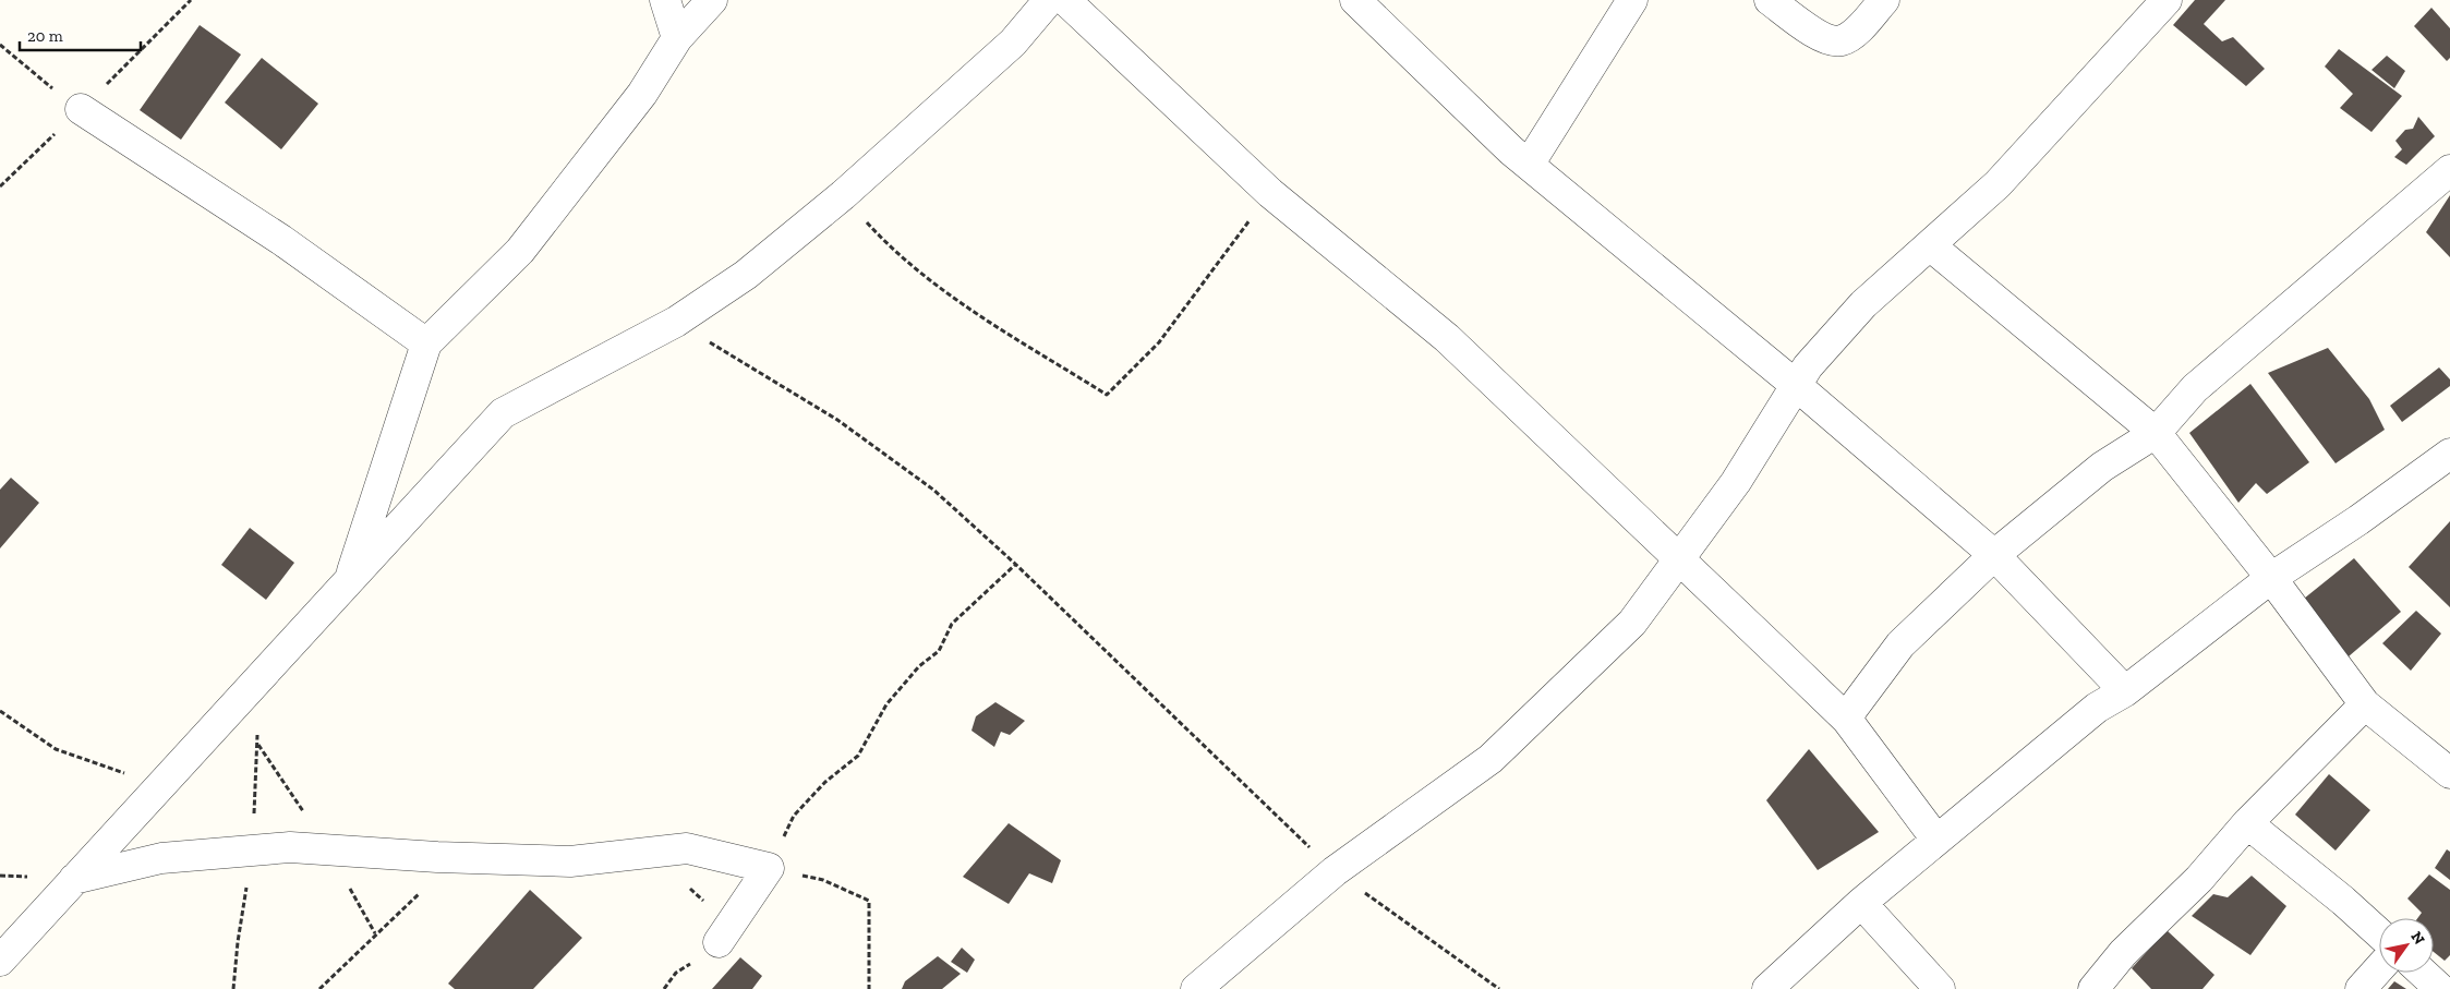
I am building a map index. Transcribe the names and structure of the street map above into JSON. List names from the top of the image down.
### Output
{
  "scale_bar": "20 m",
  "north": "top right"
}
